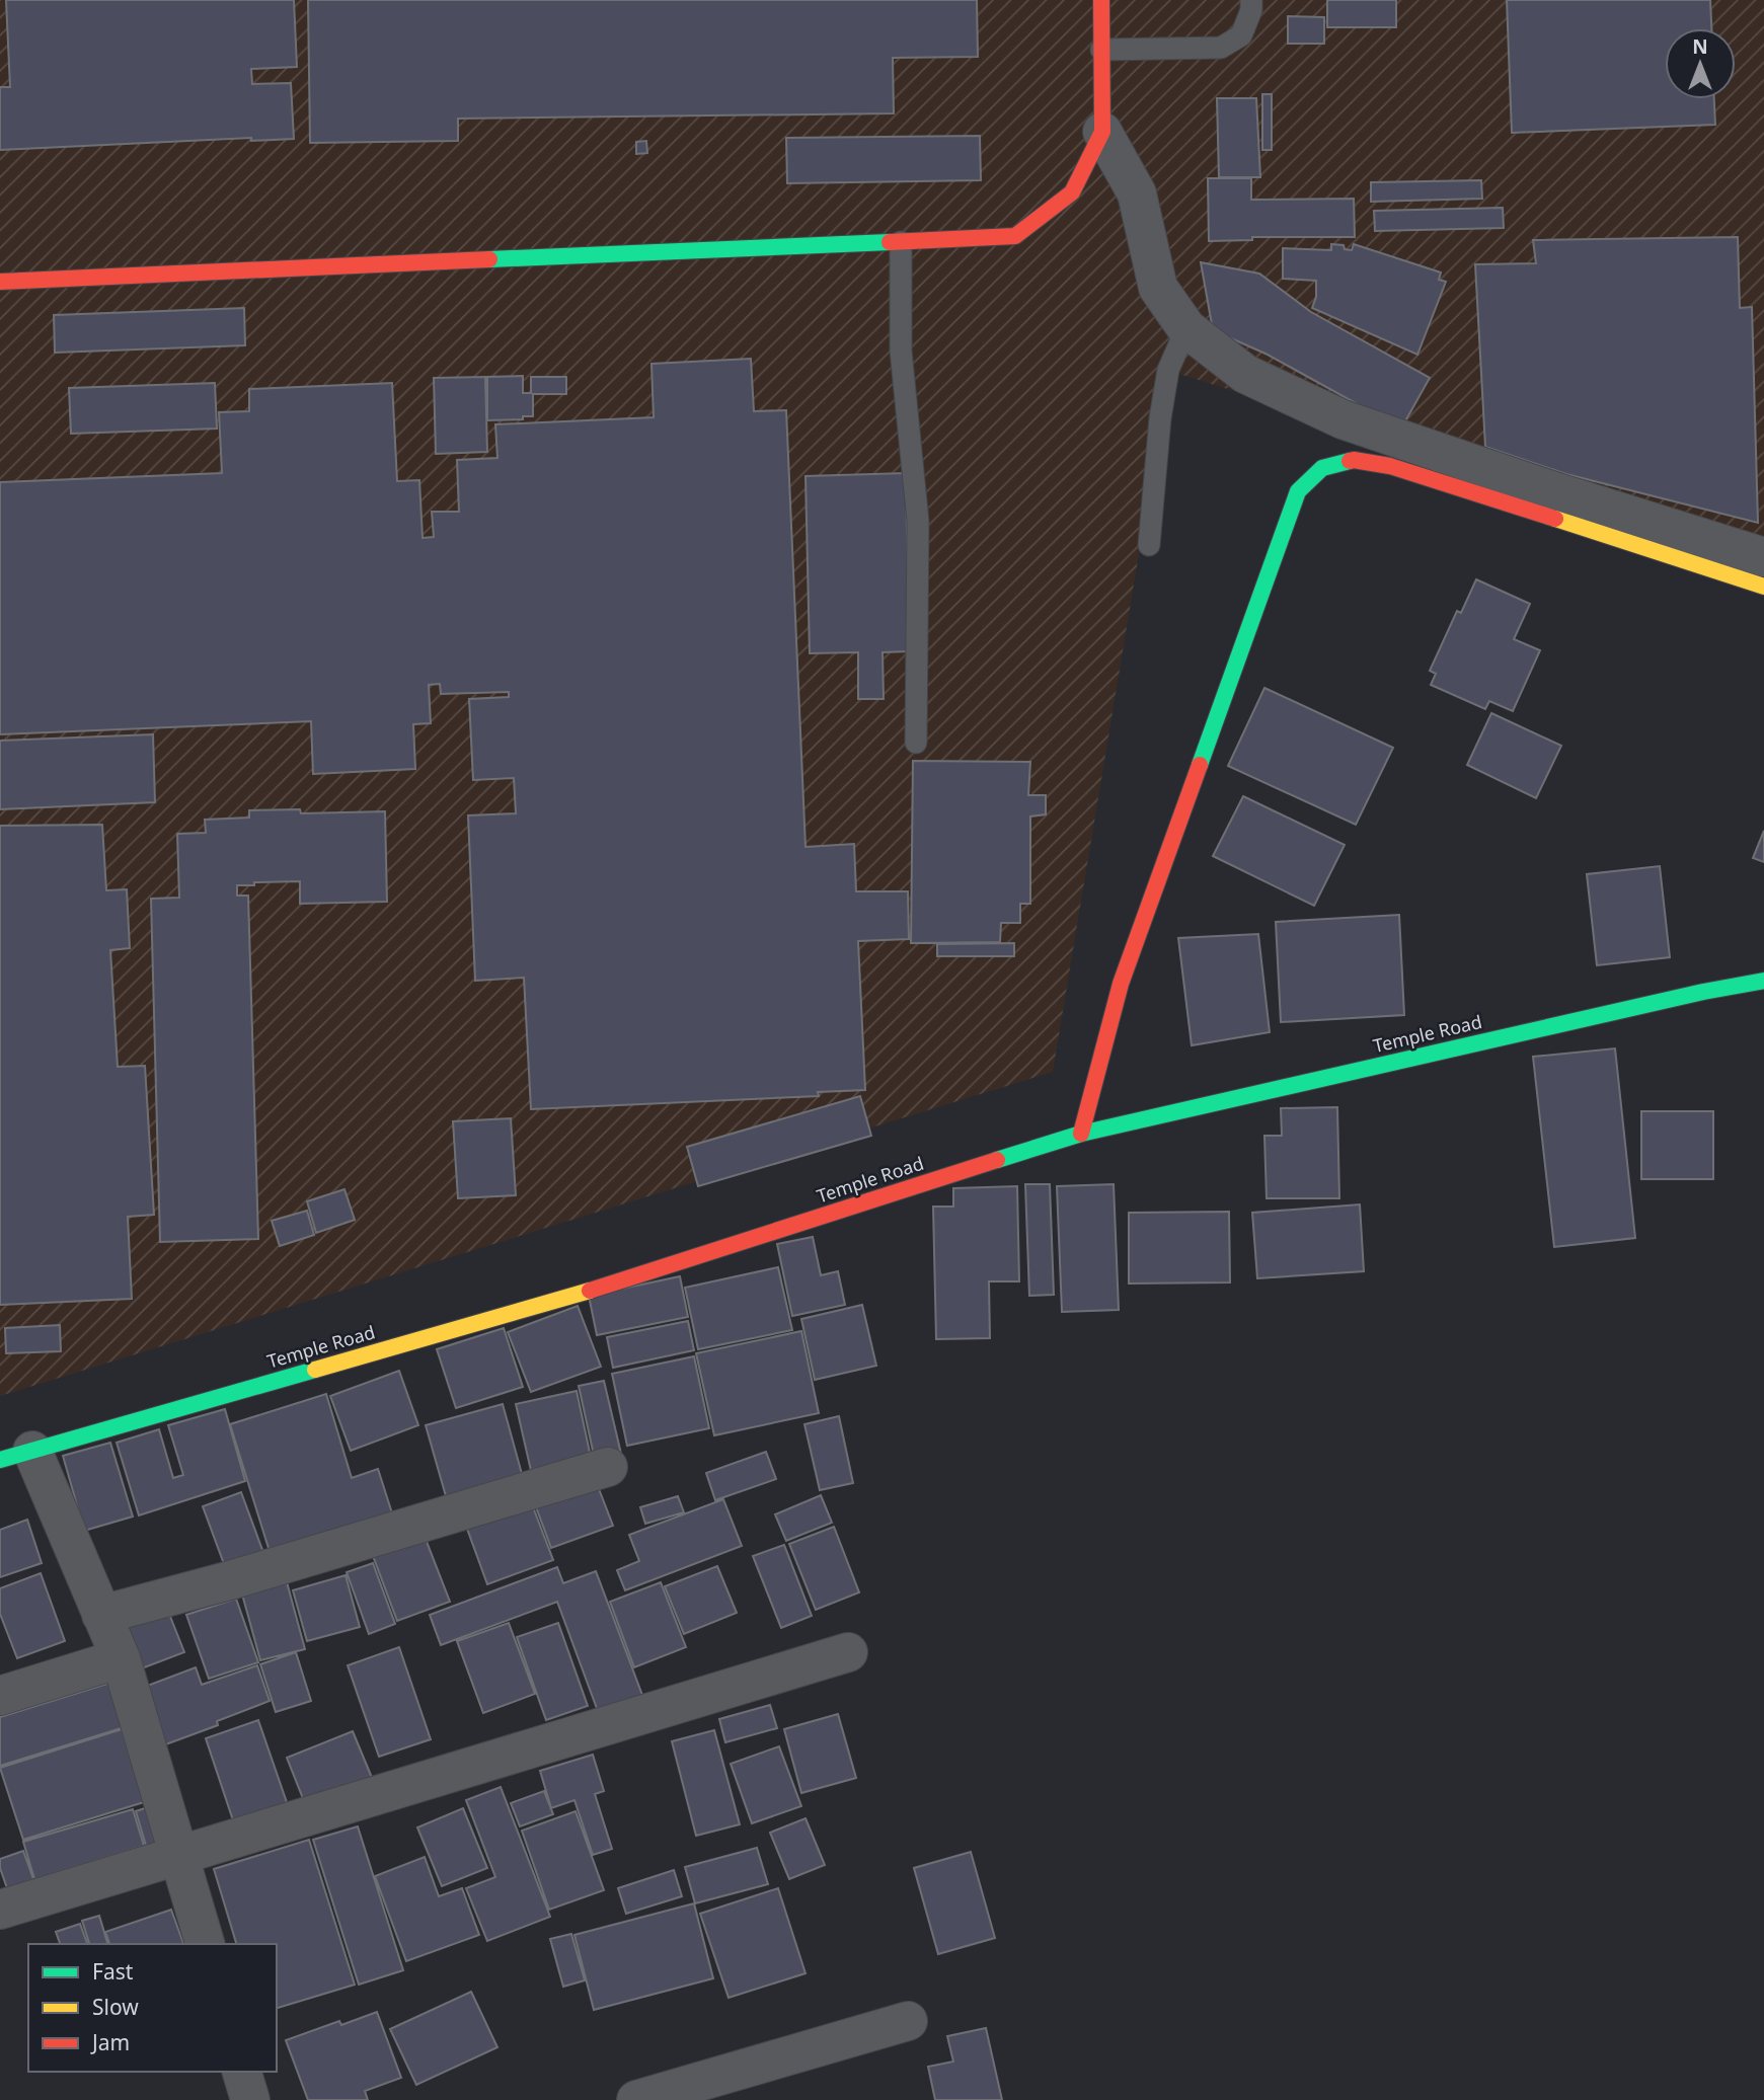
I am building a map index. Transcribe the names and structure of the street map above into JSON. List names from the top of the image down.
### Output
{
  "streets": {
    "street": ["Temple Road"]
  },
  "legend": ["Fast", "Slow", "Jam"],
  "north": "top"
}
